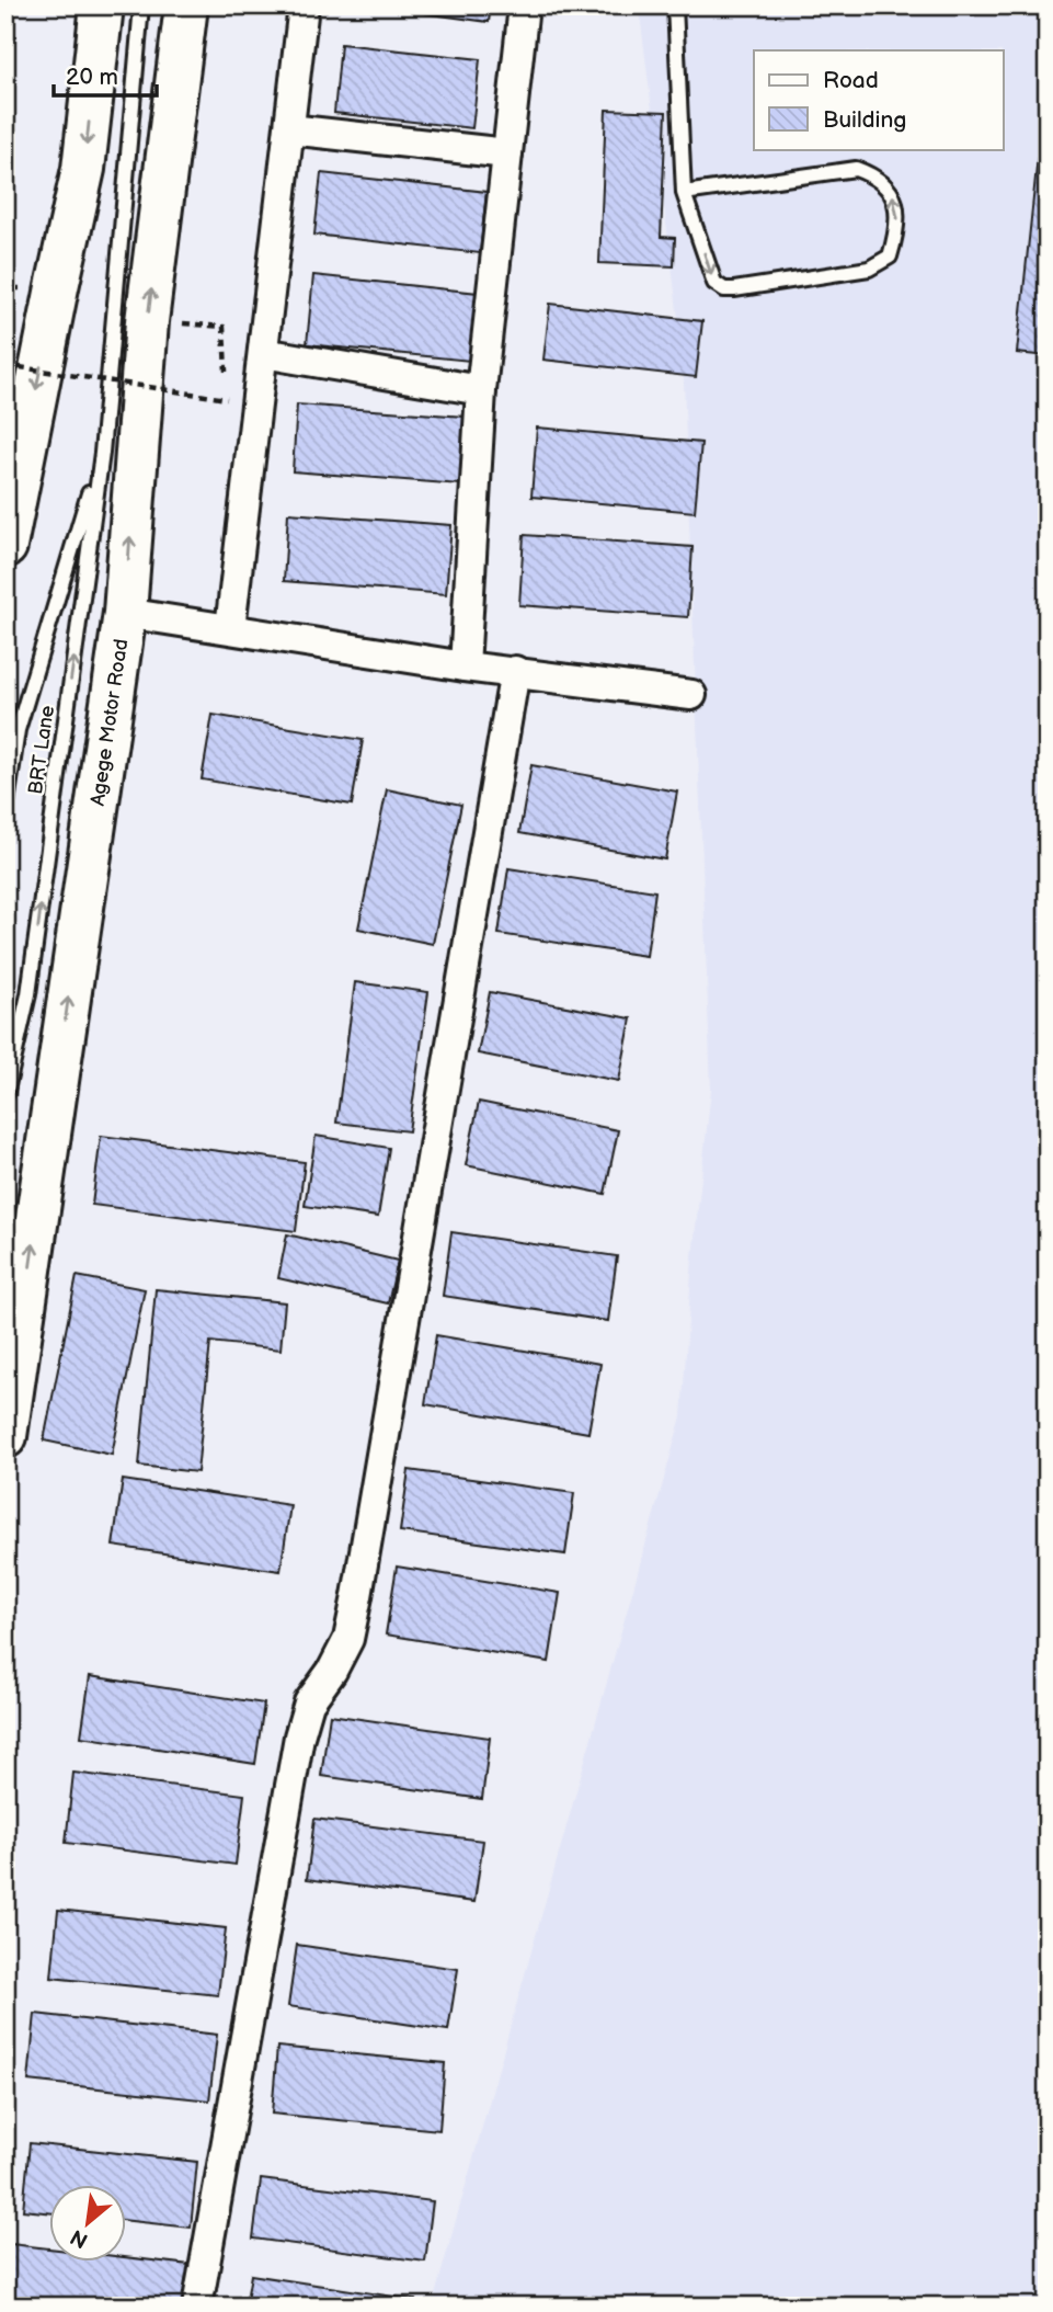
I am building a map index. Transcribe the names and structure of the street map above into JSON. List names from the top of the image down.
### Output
{
  "streets": {
    "highway": ["Agege Motor Road"],
    "lane": ["BRT Lane"]
  },
  "legend": ["Road", "Building"],
  "scale_bar": "20 m",
  "north": "bottom left"
}
